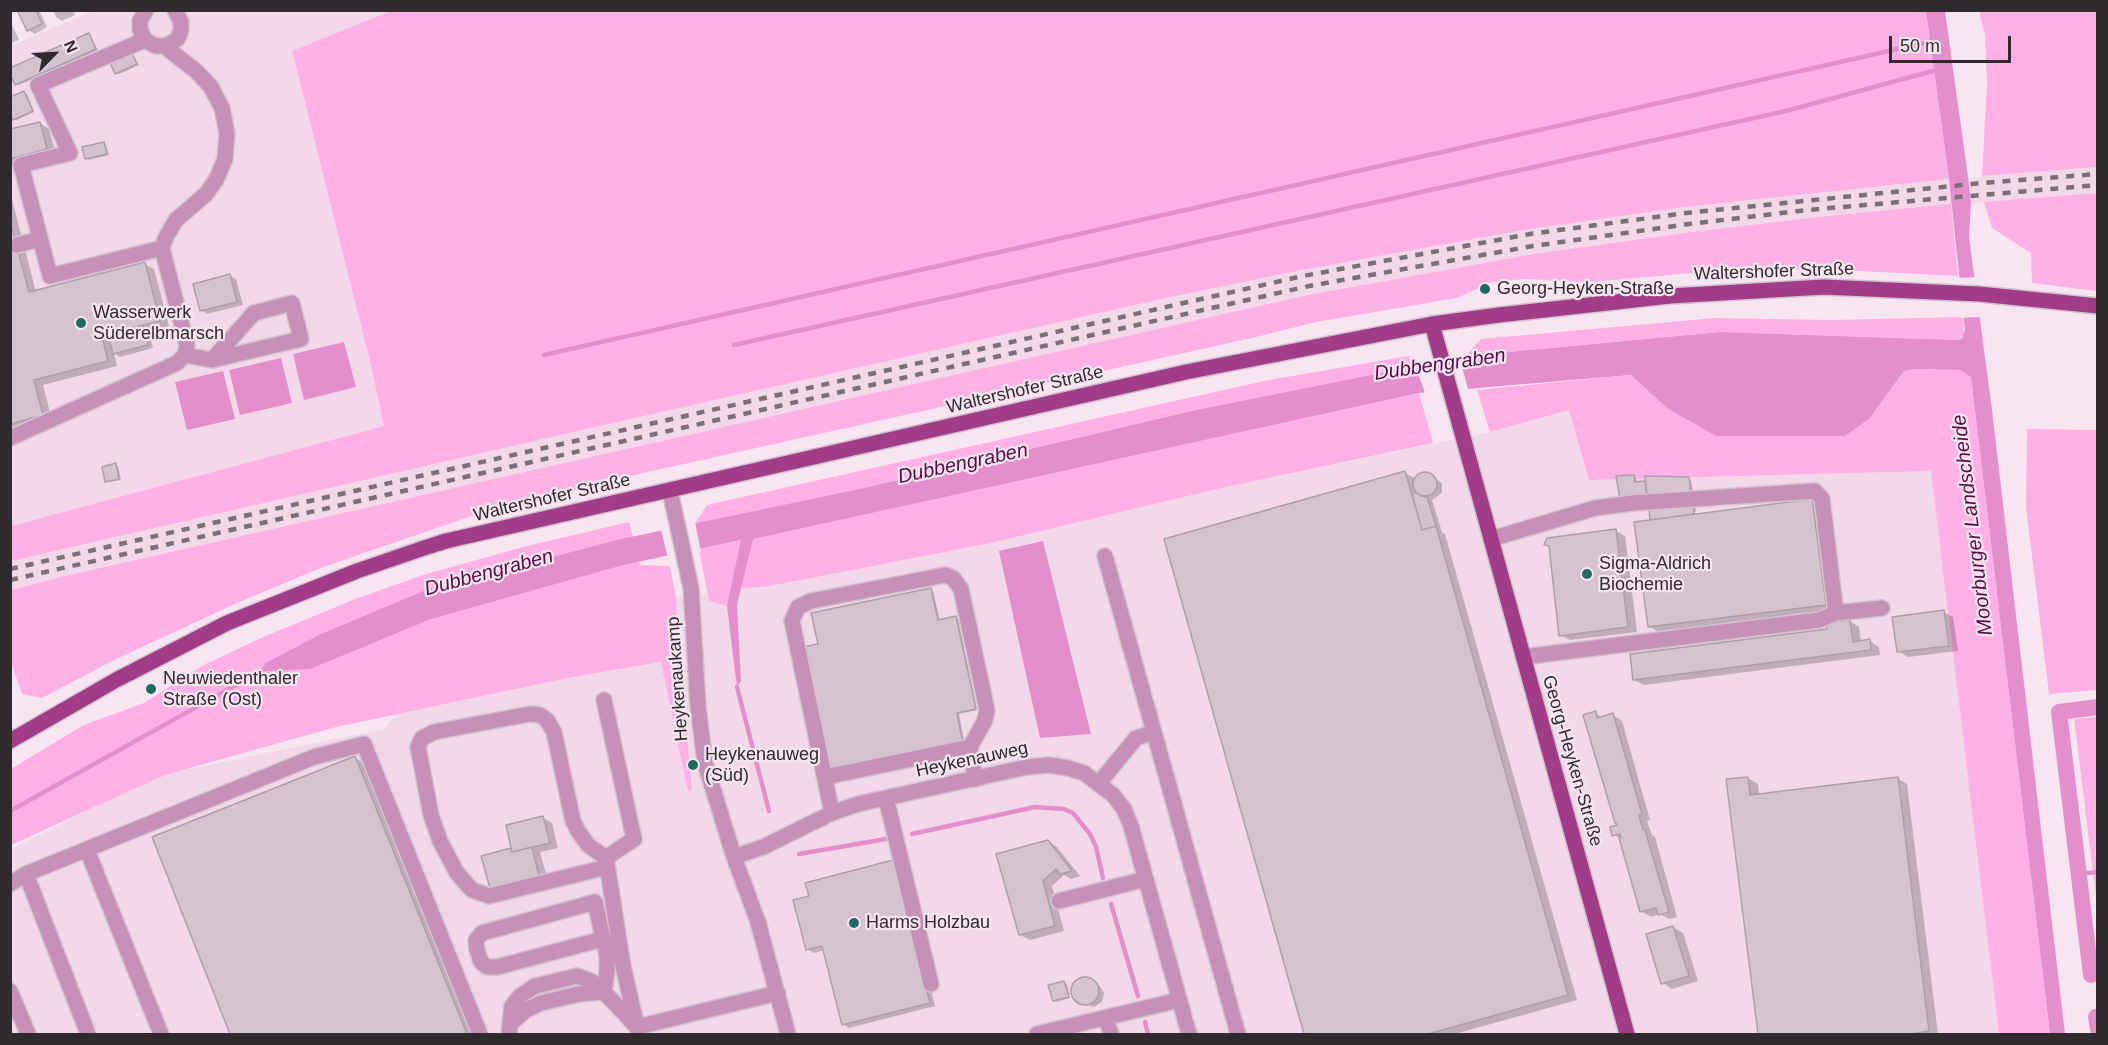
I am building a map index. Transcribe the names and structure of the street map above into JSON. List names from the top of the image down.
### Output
{
  "streets": {
    "main road": ["Waltershofer Straße", "Georg-Heyken-Straße"],
    "street": ["Heykenaukamp", "Heykenauweg"]
  },
  "crossings": [
    ["Waltershofer Straße", "Heykenaukamp"],
    ["Waltershofer Straße", "Georg-Heyken-Straße"],
    ["Heykenaukamp", "Heykenauweg"]
  ],
  "water": ["Dubbengraben", "Moorburger Landscheide"],
  "places": [
    "Georg-Heyken-Straße",
    "Wasserwerk Süderelbmarsch",
    "Sigma-Aldrich Biochemie",
    "Neuwiedenthaler Straße (Ost)",
    "Heykenauweg (Süd)",
    "Harms Holzbau"
  ],
  "scale_bar": "50 m",
  "north": "top right"
}
